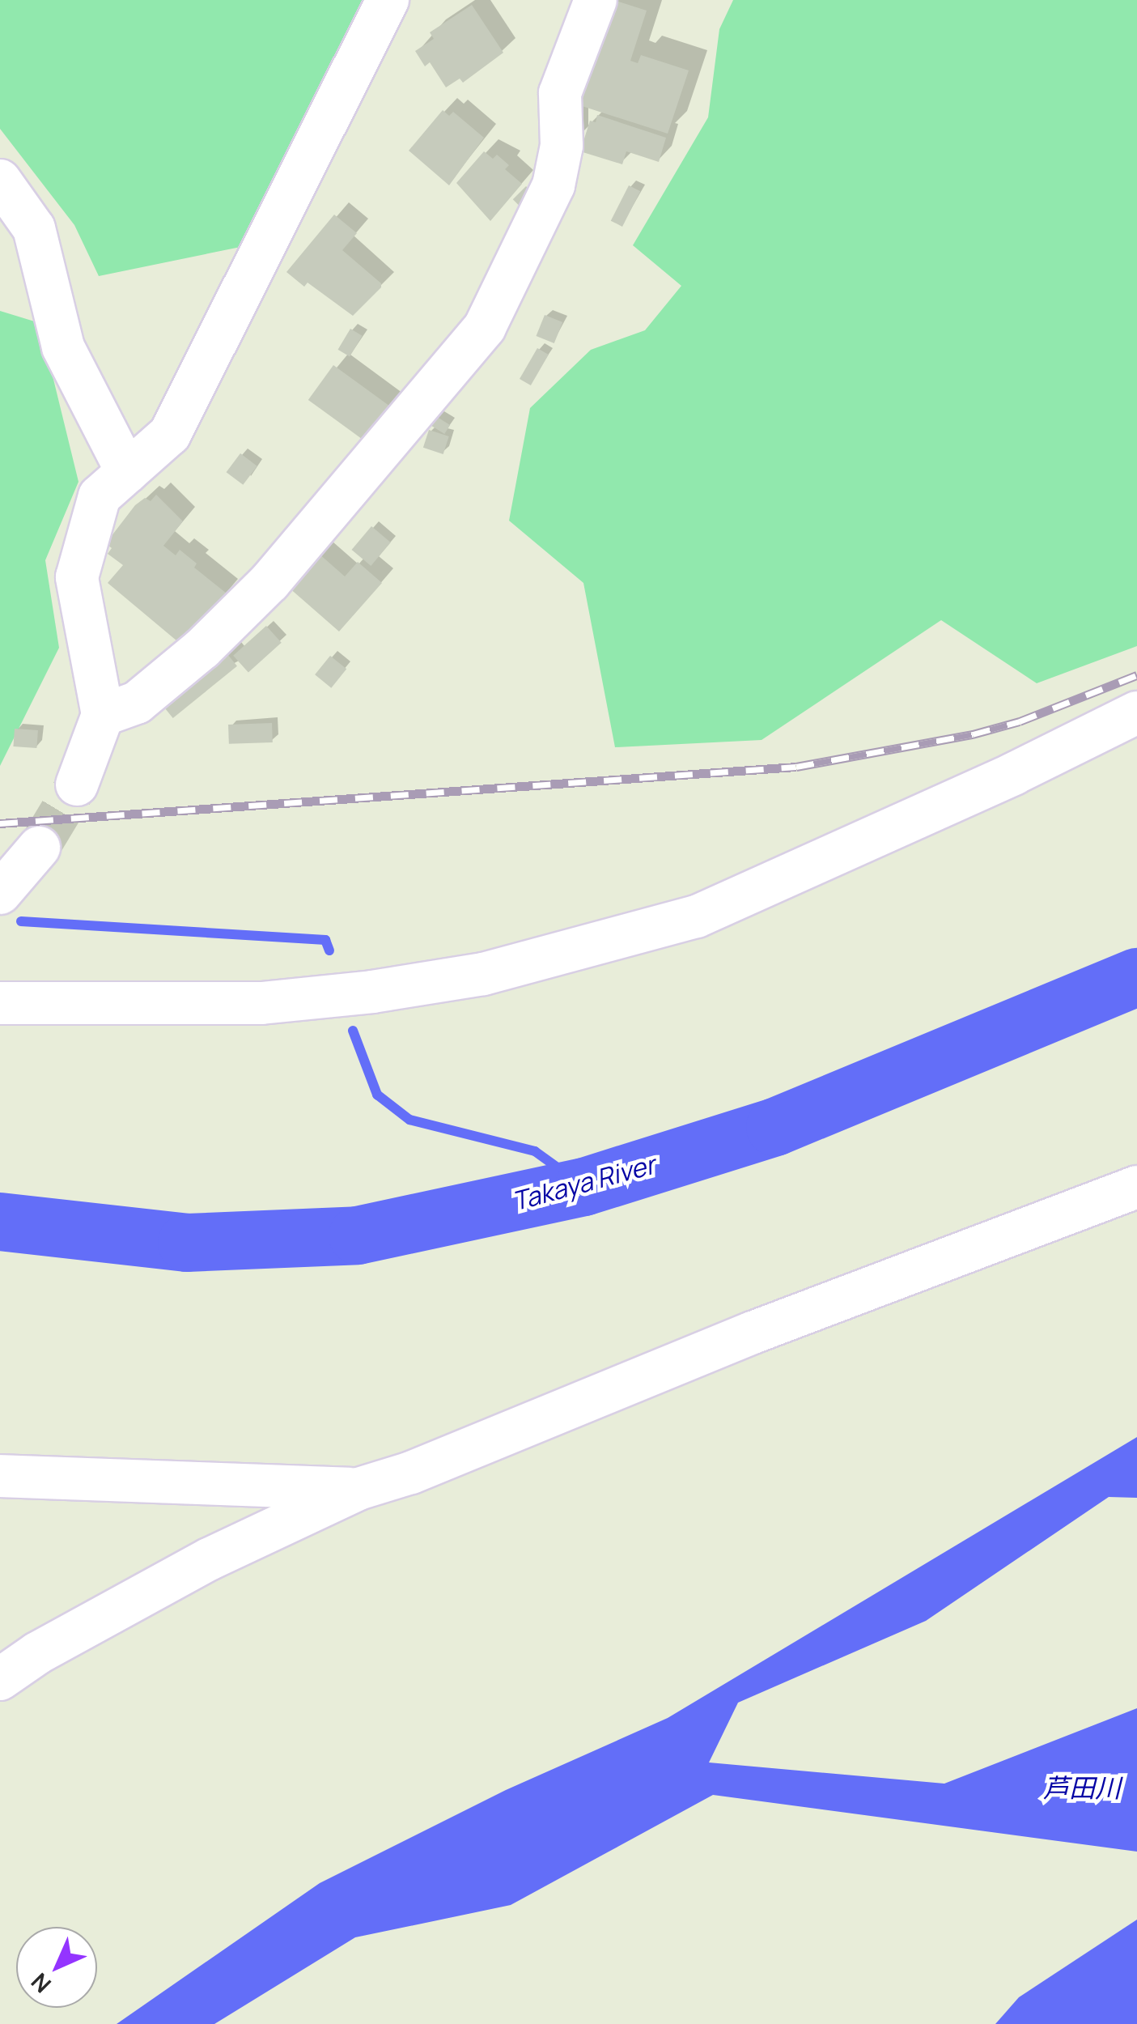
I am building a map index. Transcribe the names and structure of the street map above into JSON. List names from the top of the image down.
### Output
{
  "water": ["Takaya River", "芦田川"],
  "north": "bottom left"
}
